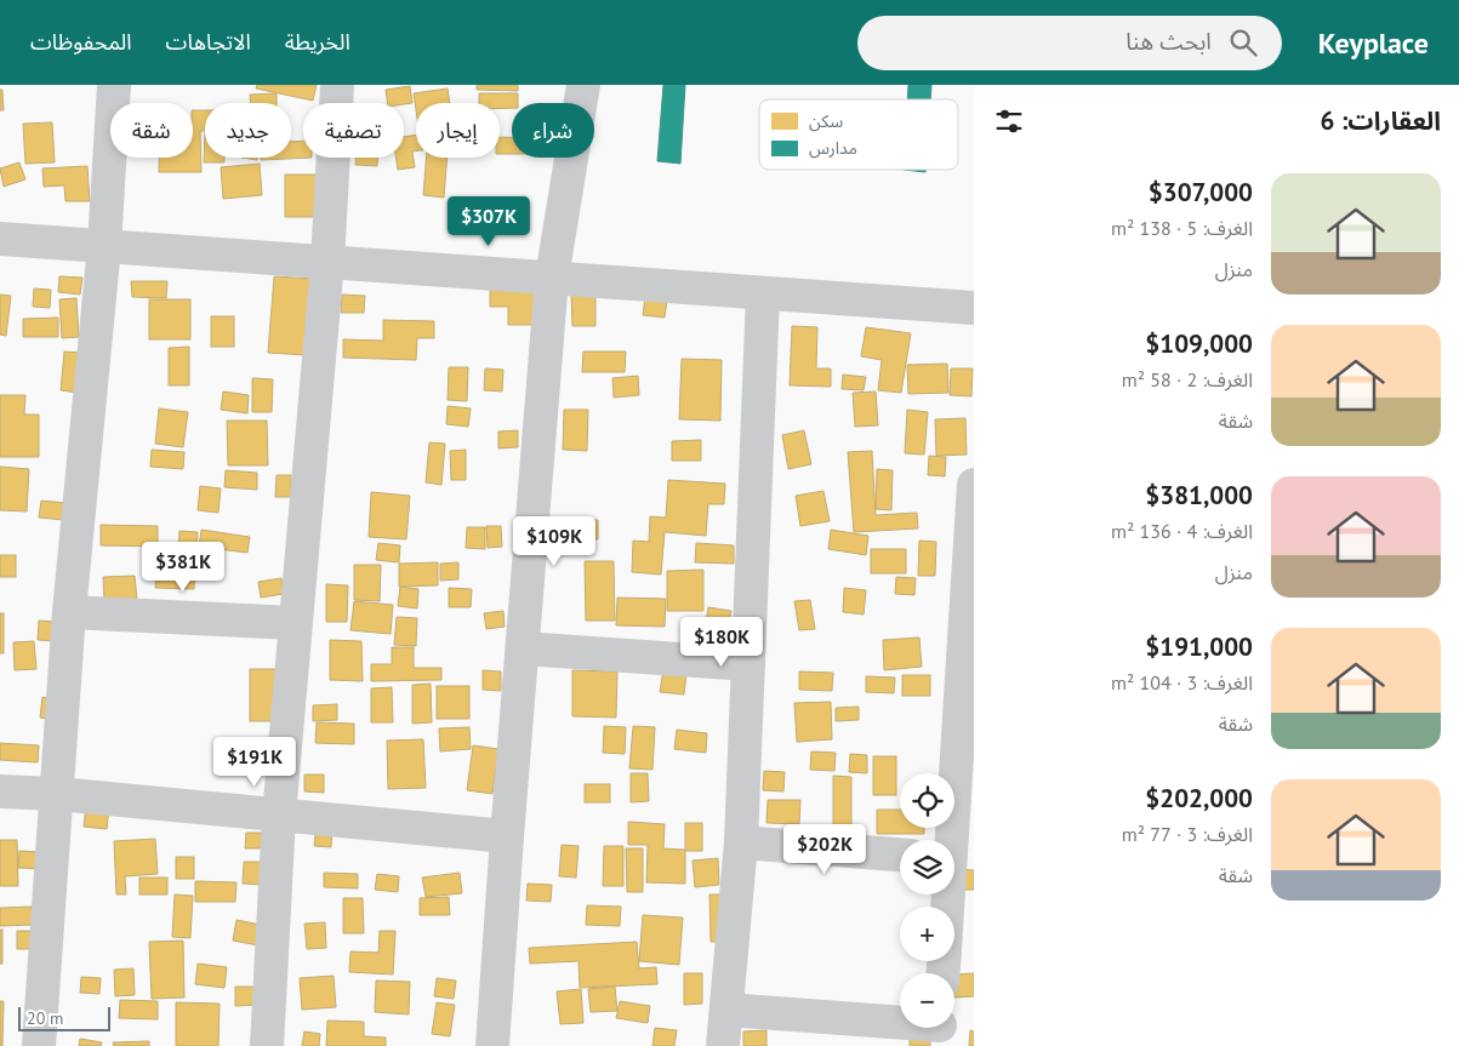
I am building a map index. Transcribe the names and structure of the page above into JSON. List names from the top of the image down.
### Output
{
  "legend": ["سكن", "مدارس"],
  "scale_bar": "20 m",
  "page": {
    "header": "Keyplace",
    "search": "ابحث هنا",
    "nav": ["الخريطة", "الاتجاهات", "المحفوظات"],
    "heading": "العقارات: 6",
    "chip": [
      "شراء",
      "إيجار",
      "تصفية",
      "جديد",
      "شقة"
    ],
    "list": [
      {
        "name": "$307,000",
        "note": "الغرف: 5 · 138 m² · منزل"
      },
      {
        "name": "$109,000",
        "note": "الغرف: 2 · 58 m² · شقة"
      },
      {
        "name": "$381,000",
        "note": "الغرف: 4 · 136 m² · منزل"
      },
      {
        "name": "$191,000",
        "note": "الغرف: 3 · 104 m² · شقة"
      },
      {
        "name": "$202,000",
        "note": "الغرف: 3 · 77 m² · شقة"
      }
    ],
    "price": [
      "$307K",
      "$109K",
      "$381K",
      "$180K",
      "$191K",
      "$202K"
    ],
    "map_buttons": ["+", "−"],
    "scale": "20 m"
  }
}
